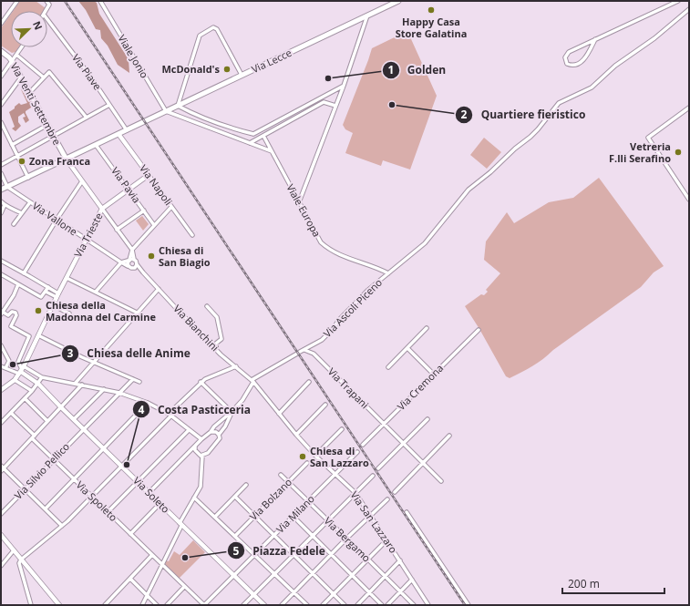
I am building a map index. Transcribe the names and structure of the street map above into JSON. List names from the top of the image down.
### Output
{
  "streets": {
    "main road": ["Via Lecce", "Via Venti Settembre"],
    "street": [
      "Viale Jonio",
      "Via Piave",
      "Via Pavia",
      "Via Napoli",
      "Viale Europa",
      "Via Vallone",
      "Via Trieste",
      "Via Ascoli Piceno",
      "Via Bianchini",
      "Via Cremona",
      "Via Trapani",
      "Via Silvio Pellico",
      "Via Soleto",
      "Via Bolzano",
      "Via Spoleto",
      "Via Milano",
      "Via San Lazzaro",
      "Via Bergamo"
    ]
  },
  "crossings": [
    ["Viale Jonio", "Via Lecce"],
    ["Via Lecce", "Via Piave"],
    ["Via Lecce", "Via Venti Settembre"],
    ["Via Lecce", "Via Pavia"],
    ["Via Lecce", "Via Napoli"],
    ["Via Lecce", "Via Vallone"],
    ["Via Pavia", "Via Trieste"],
    ["Via Napoli", "Via Trieste"],
    ["Viale Europa", "Via Ascoli Piceno"],
    ["Via Vallone", "Via Trieste"],
    ["Via Trieste", "Via Soleto"],
    ["Via Ascoli Piceno", "Via Bianchini"],
    ["Via Ascoli Piceno", "Via Trapani"],
    ["Via Ascoli Piceno", "Via San Lazzaro"],
    ["Via Bianchini", "Via San Lazzaro"],
    ["Via Cremona", "Via Trapani"],
    ["Via Silvio Pellico", "Via Soleto"],
    ["Via Silvio Pellico", "Via Spoleto"],
    ["Via Soleto", "Via Milano"],
    ["Via Bolzano", "Via Bergamo"],
    ["Via Spoleto", "Via Milano"],
    ["Via Milano", "Via San Lazzaro"],
    ["Via Milano", "Via Bergamo"]
  ],
  "places": [
    "Happy Casa Store Galatina",
    "McDonald's",
    "Golden",
    "Quartiere fieristico",
    "Vetreria F.lli Serafino",
    "Zona Franca",
    "Chiesa di San Biagio",
    "Chiesa della Madonna del Carmine",
    "Chiesa delle Anime",
    "Chiesa di San Lazzaro",
    "Costa Pasticceria",
    "Piazza Fedele"
  ],
  "scale_bar": "200 m",
  "north": "top right"
}
